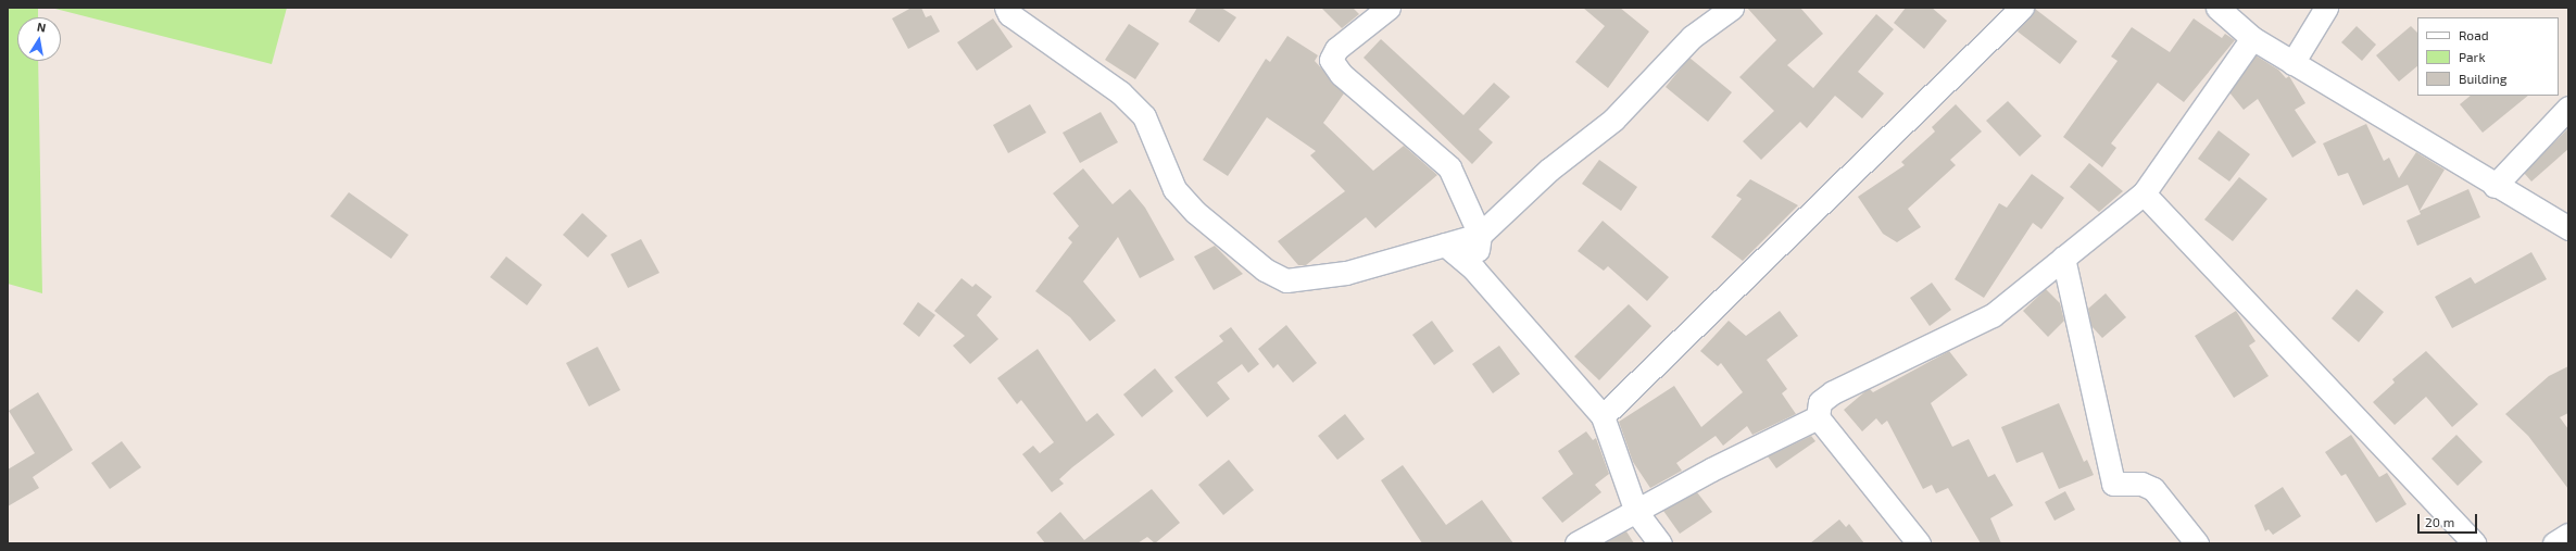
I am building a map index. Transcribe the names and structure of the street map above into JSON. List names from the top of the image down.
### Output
{
  "legend": ["Road", "Park", "Building"],
  "scale_bar": "20 m",
  "north": "top"
}
